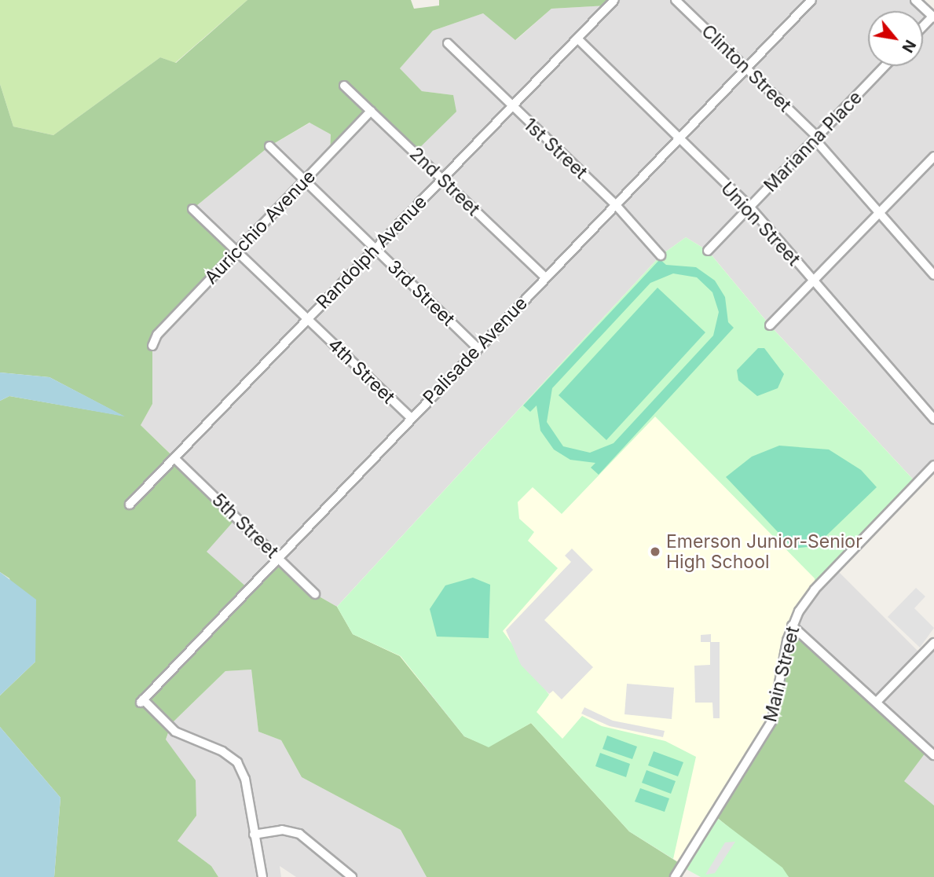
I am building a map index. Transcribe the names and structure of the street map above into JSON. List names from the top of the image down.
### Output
{
  "streets": {
    "street": [
      "Clinton Street",
      "Marianna Place",
      "1st Street",
      "2nd Street",
      "Union Street",
      "Auricchio Avenue",
      "Randolph Avenue",
      "3rd Street",
      "Palisade Avenue",
      "4th Street",
      "5th Street",
      "Main Street"
    ]
  },
  "crossings": [
    ["Clinton Street", "Marianna Place"],
    ["Clinton Street", "Palisade Avenue"],
    ["Marianna Place", "Union Street"],
    ["1st Street", "Randolph Avenue"],
    ["1st Street", "Palisade Avenue"],
    ["2nd Street", "Auricchio Avenue"],
    ["2nd Street", "Randolph Avenue"],
    ["2nd Street", "Palisade Avenue"],
    ["Union Street", "Randolph Avenue"],
    ["Union Street", "Palisade Avenue"],
    ["Auricchio Avenue", "3rd Street"],
    ["Auricchio Avenue", "4th Street"],
    ["Randolph Avenue", "3rd Street"],
    ["Randolph Avenue", "4th Street"],
    ["Randolph Avenue", "5th Street"],
    ["3rd Street", "Palisade Avenue"],
    ["Palisade Avenue", "4th Street"],
    ["Palisade Avenue", "5th Street"]
  ],
  "places": ["Emerson Junior-Senior High School"],
  "north": "bottom right"
}
